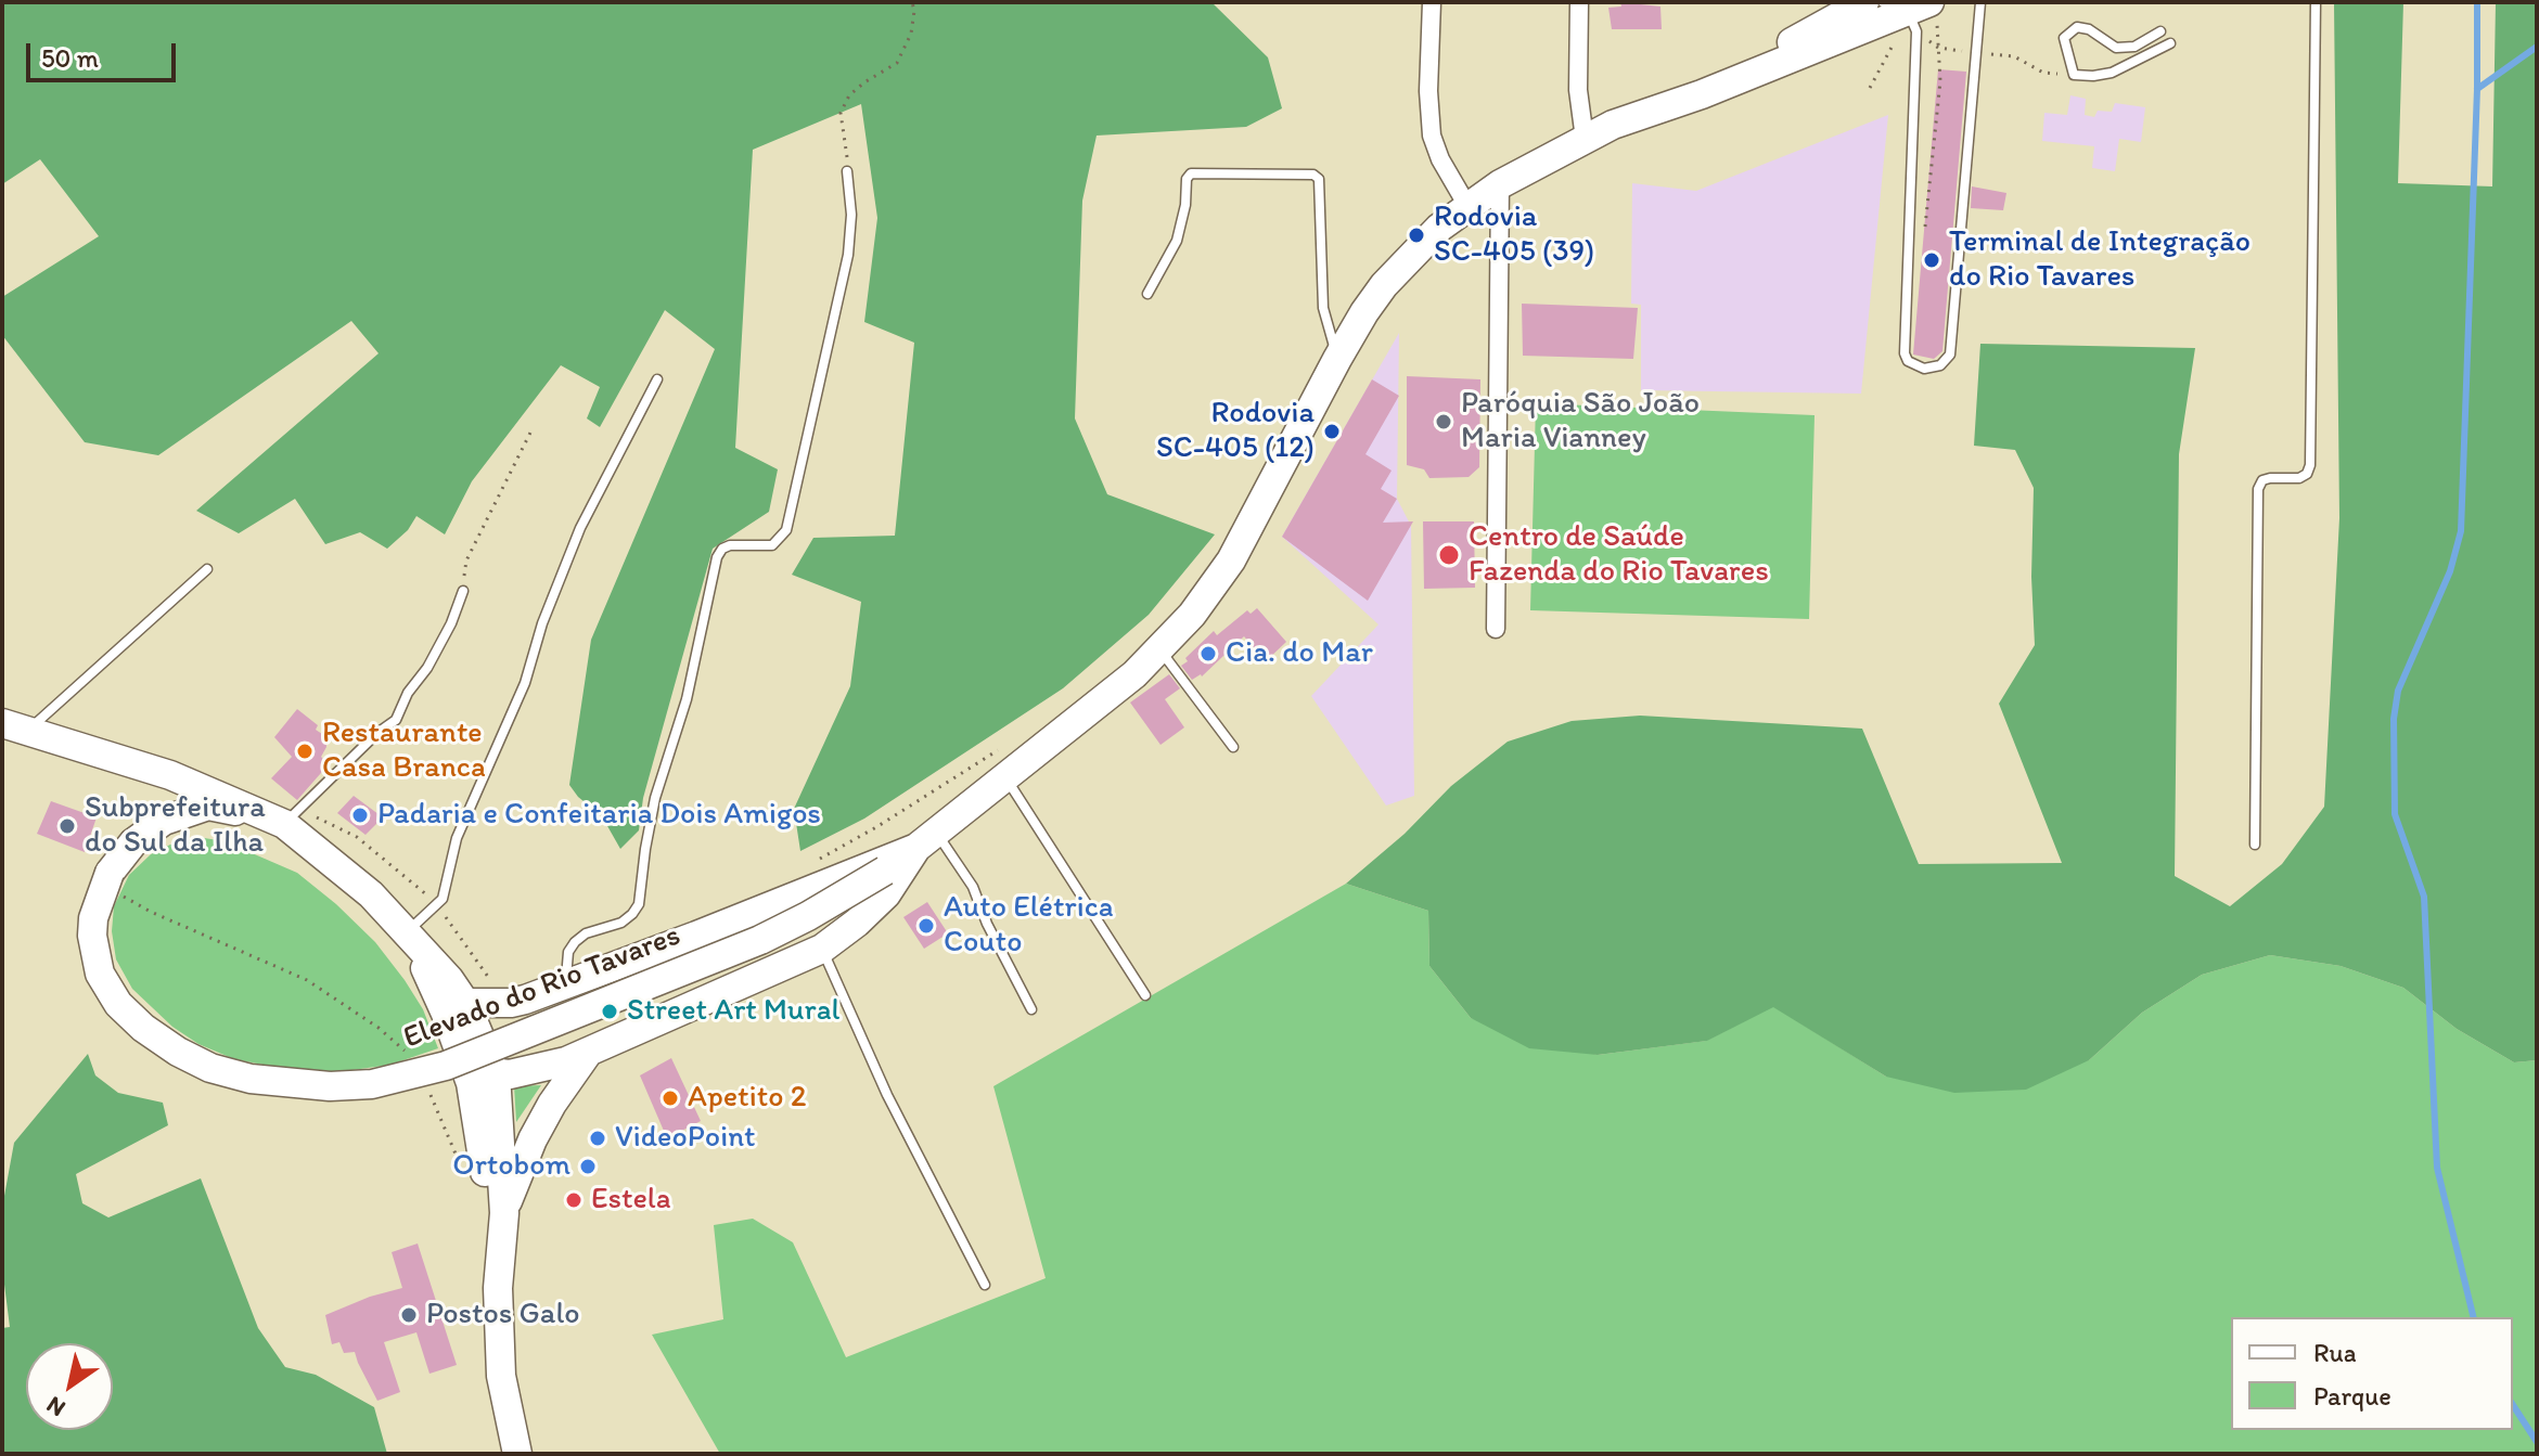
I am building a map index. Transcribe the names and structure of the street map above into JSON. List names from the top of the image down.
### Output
{
  "streets": {
    "main road": ["Elevado do Rio Tavares"]
  },
  "places": [
    "Rodovia SC-405 (39)",
    "Terminal de Integração do Rio Tavares",
    "Paróquia São João Maria Vianney",
    "Rodovia SC-405 (12)",
    "Centro de Saúde Fazenda do Rio Tavares",
    "Cia. do Mar",
    "Restaurante Casa Branca",
    "Padaria e Confeitaria Dois Amigos",
    "Subprefeitura do Sul da Ilha",
    "Auto Elétrica Couto",
    "Street Art Mural",
    "Apetito 2",
    "VideoPoint",
    "Ortobom",
    "Estela",
    "Postos Galo"
  ],
  "legend": ["Rua", "Parque"],
  "scale_bar": "50 m",
  "north": "bottom left"
}
